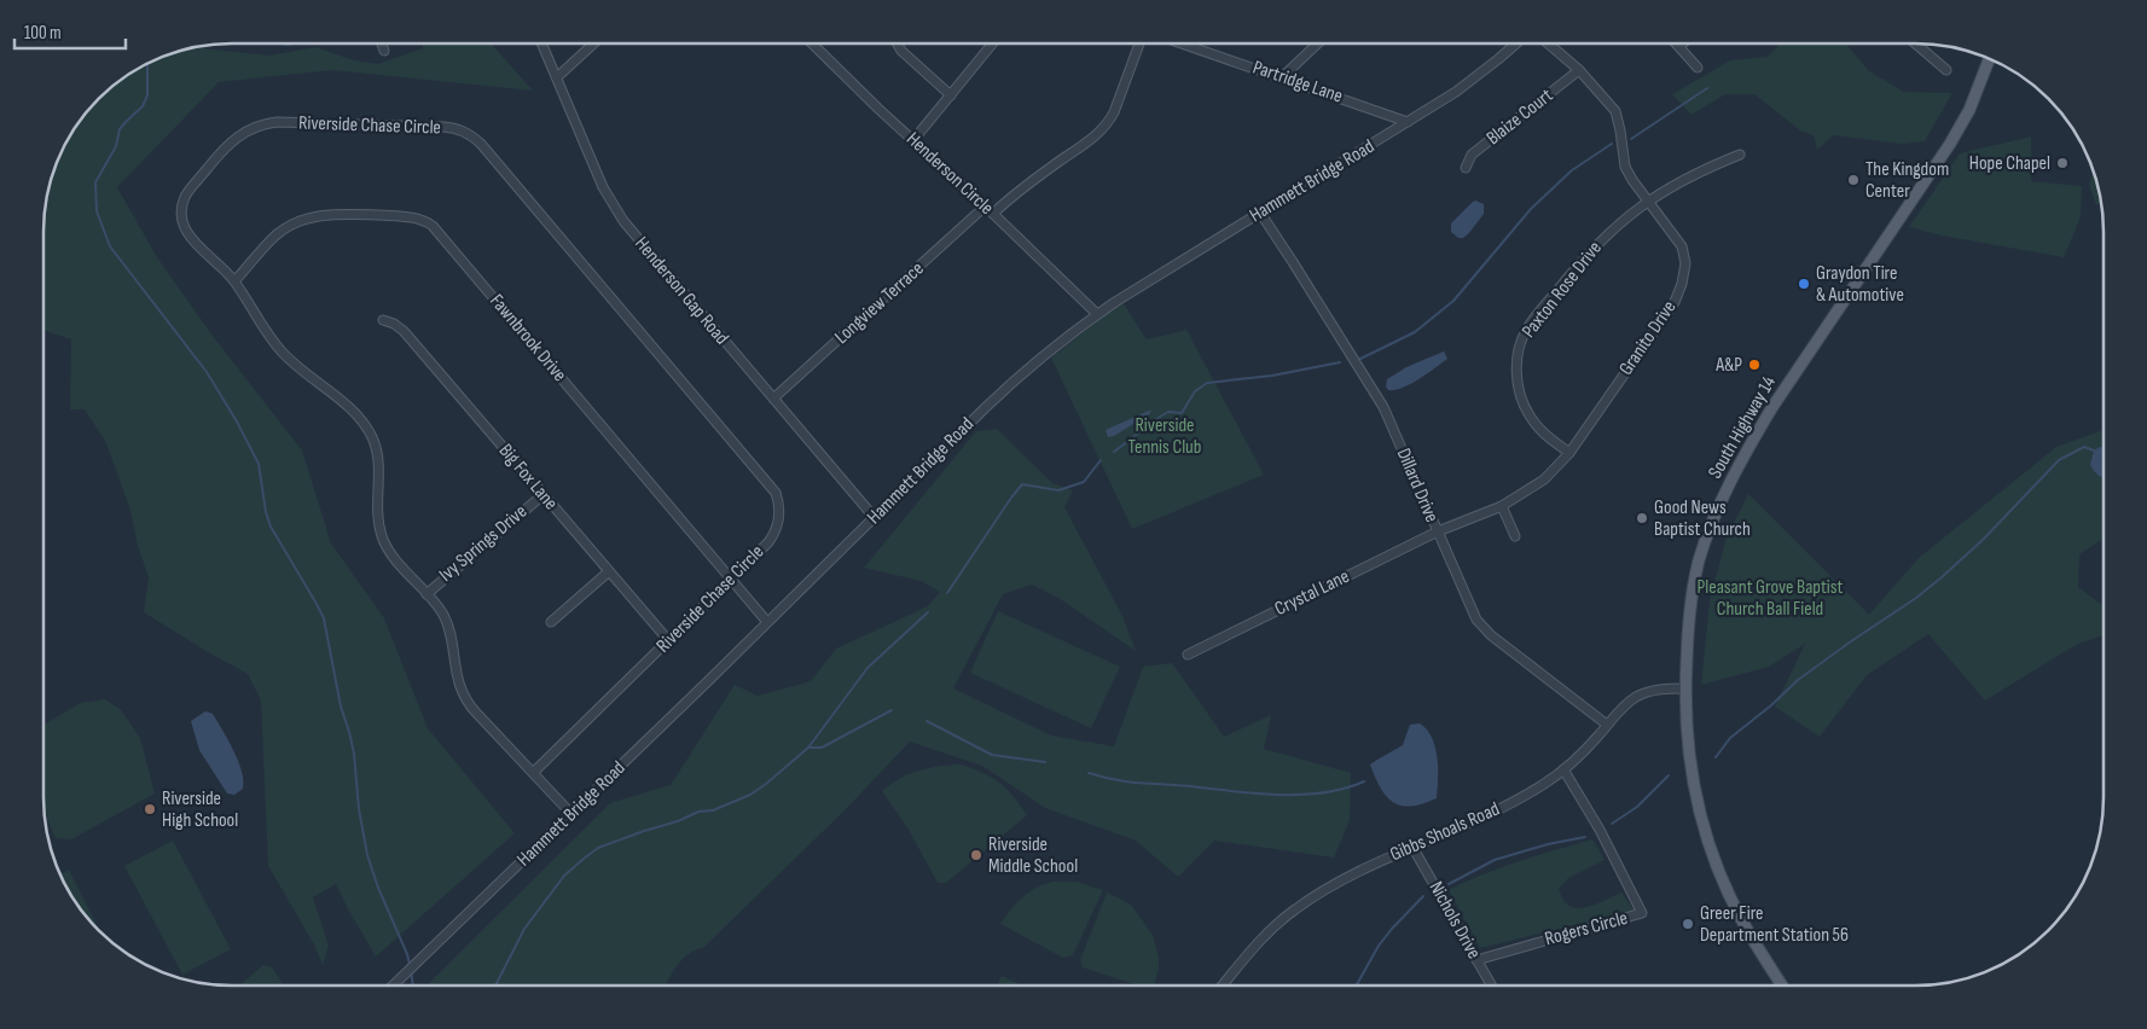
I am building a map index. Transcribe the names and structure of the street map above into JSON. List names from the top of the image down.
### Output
{
  "streets": {
    "main road": ["South Highway 14"],
    "street": [
      "Partridge Lane",
      "Blaize Court",
      "Riverside Chase Circle",
      "Henderson Circle",
      "Hammett Bridge Road",
      "Paxton Rose Drive",
      "Henderson Gap Road",
      "Longview Terrace",
      "Fawnbrook Drive",
      "Granito Drive",
      "Big Fox Lane",
      "Dillard Drive",
      "Ivy Springs Drive",
      "Crystal Lane",
      "Gibbs Shoals Road",
      "Nichols Drive",
      "Rogers Circle"
    ]
  },
  "crossings": [
    ["Partridge Lane", "Hammett Bridge Road"],
    ["Blaize Court", "Granito Drive"],
    ["Riverside Chase Circle", "Hammett Bridge Road"],
    ["Riverside Chase Circle", "Fawnbrook Drive"],
    ["Riverside Chase Circle", "Big Fox Lane"],
    ["Riverside Chase Circle", "Ivy Springs Drive"],
    ["Henderson Circle", "Hammett Bridge Road"],
    ["Henderson Circle", "Longview Terrace"],
    ["Hammett Bridge Road", "Henderson Gap Road"],
    ["Hammett Bridge Road", "Fawnbrook Drive"],
    ["Hammett Bridge Road", "Dillard Drive"],
    ["Paxton Rose Drive", "Granito Drive"],
    ["Henderson Gap Road", "Longview Terrace"],
    ["Granito Drive", "Dillard Drive"],
    ["Granito Drive", "Crystal Lane"],
    ["South Highway 14", "Gibbs Shoals Road"],
    ["Big Fox Lane", "Ivy Springs Drive"],
    ["Dillard Drive", "Crystal Lane"],
    ["Dillard Drive", "Gibbs Shoals Road"],
    ["Gibbs Shoals Road", "Nichols Drive"],
    ["Gibbs Shoals Road", "Rogers Circle"],
    ["Nichols Drive", "Rogers Circle"]
  ],
  "parks": ["Riverside Tennis Club", "Pleasant Grove Baptist Church Ball Field"],
  "places": [
    "Hope Chapel",
    "The Kingdom Center",
    "Graydon Tire & Automotive",
    "A&P",
    "Good News Baptist Church",
    "Riverside High School",
    "Riverside Middle School",
    "Greer Fire Department Station 56"
  ],
  "scale_bar": "100 m"
}
